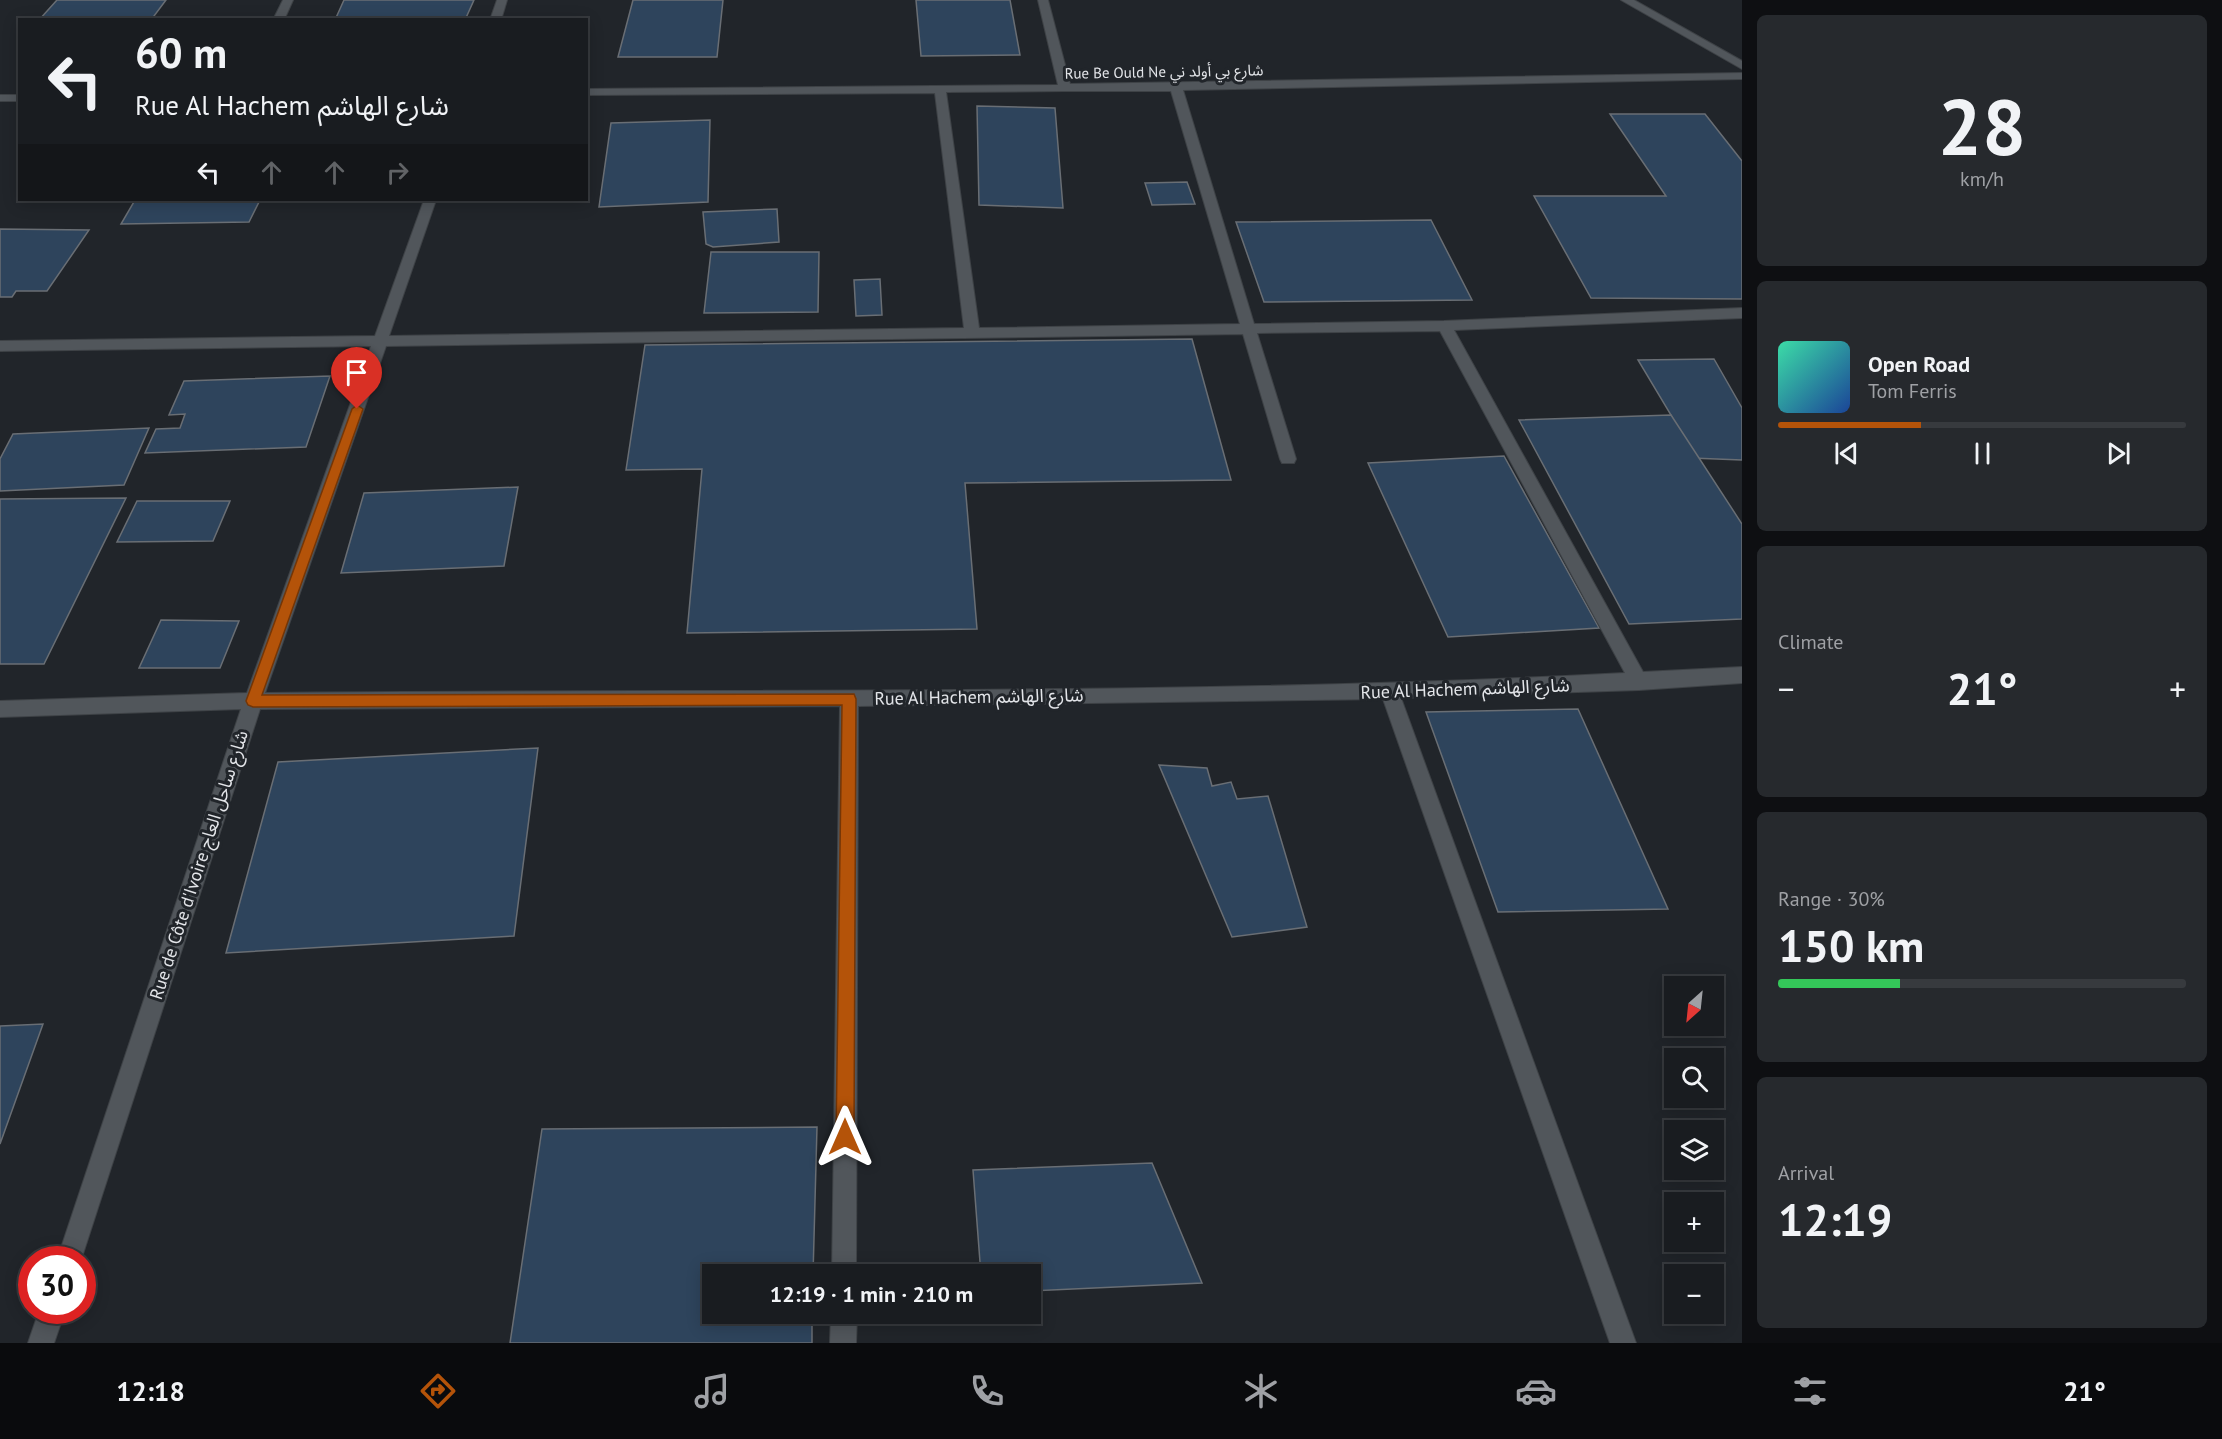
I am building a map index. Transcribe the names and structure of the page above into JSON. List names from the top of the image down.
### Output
{
  "streets": {
    "street": ["Rue Be Ould Ne شارع بي أولد ني", "Rue Al Hachem شارع الهاشم", "Rue de Côte d'Ivoire شارع ساحل العاج"]
  },
  "crossings": [
    ["Rue Al Hachem شارع الهاشم", "Rue de Côte d'Ivoire شارع ساحل العاج"]
  ],
  "north": "bottom left",
  "page": {
    "tile": [
      ["28", "km/h"],
      "Climate",
      ["Range · 30%", "150 km"],
      ["Arrival", "12:19"]
    ],
    "turn": ["60 m", "Rue Al Hachem شارع الهاشم"],
    "song": ["Open Road", "Tom Ferris"],
    "heat": ["−", "21°", "+"],
    "map_buttons": ["+", "−"],
    "limit": "30",
    "trip": "12:19 · 1 min · 210 m",
    "tabs": ["12:18", "21°"]
  }
}
